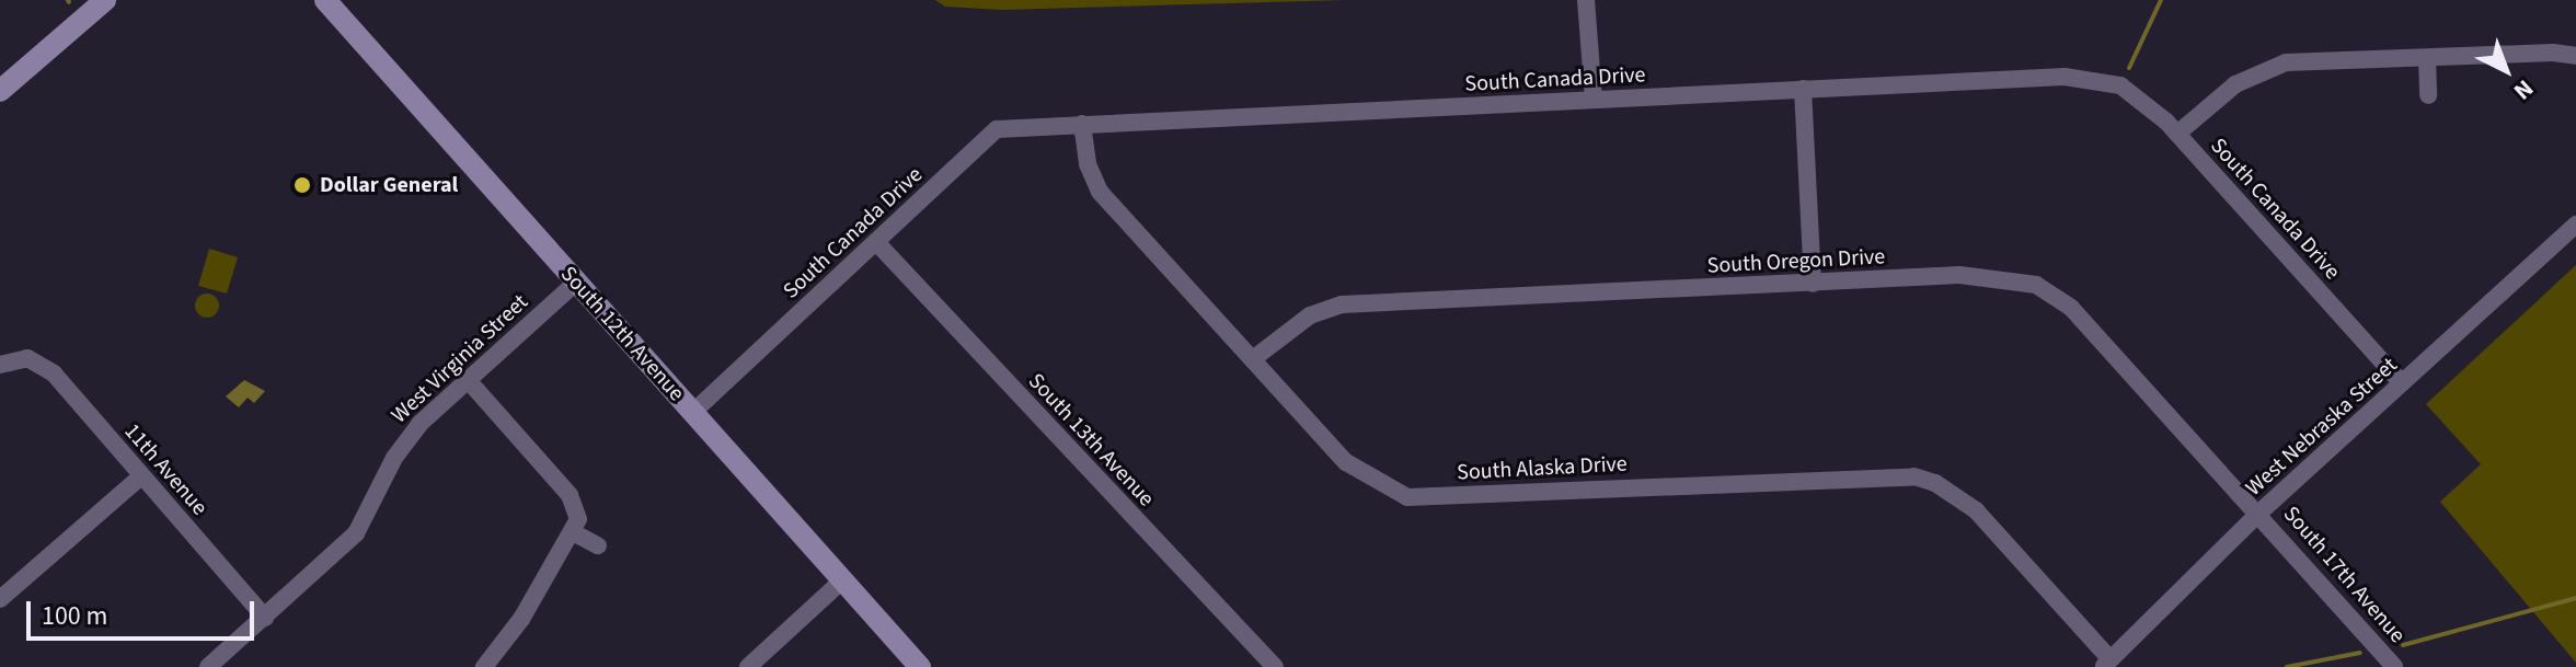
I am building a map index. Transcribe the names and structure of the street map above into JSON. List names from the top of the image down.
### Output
{
  "streets": {
    "main road": ["South 12th Avenue"],
    "street": [
      "South Canada Drive",
      "South Oregon Drive",
      "West Virginia Street",
      "West Nebraska Street",
      "South 13th Avenue",
      "South Alaska Drive",
      "11th Avenue",
      "South 17th Avenue"
    ]
  },
  "crossings": [
    ["South Canada Drive", "South 12th Avenue"],
    ["South Canada Drive", "West Nebraska Street"],
    ["South Canada Drive", "South 13th Avenue"],
    ["South Canada Drive", "South Alaska Drive"],
    ["South Oregon Drive", "West Nebraska Street"],
    ["South Oregon Drive", "South Alaska Drive"],
    ["South Oregon Drive", "South 17th Avenue"],
    ["South 12th Avenue", "West Virginia Street"],
    ["West Virginia Street", "11th Avenue"],
    ["West Nebraska Street", "South Alaska Drive"],
    ["West Nebraska Street", "South 17th Avenue"]
  ],
  "places": ["Dollar General"],
  "scale_bar": "100 m",
  "north": "bottom right"
}
